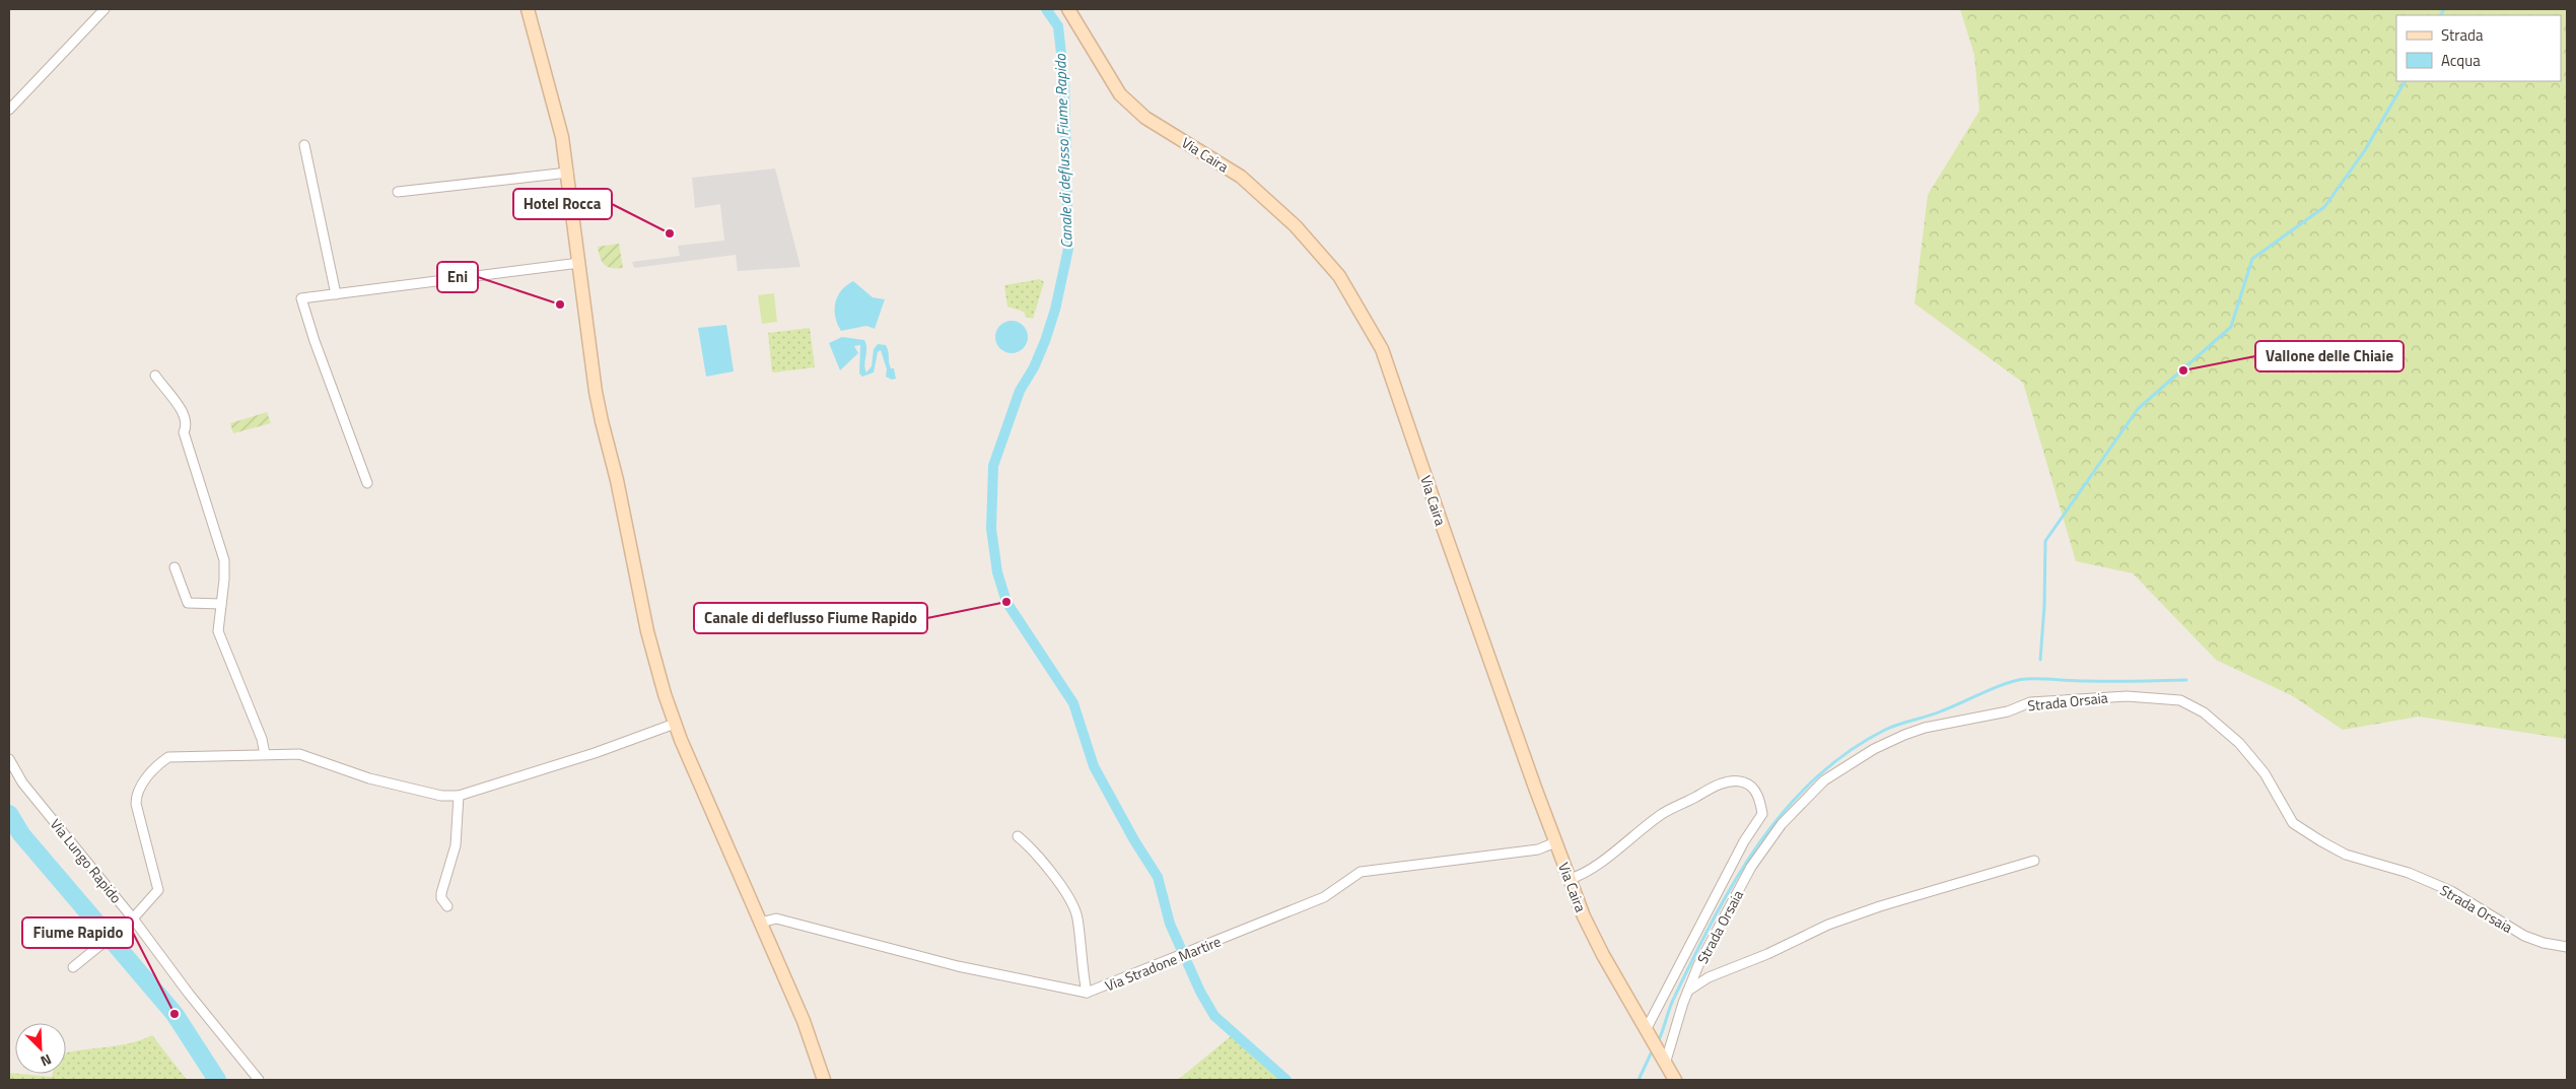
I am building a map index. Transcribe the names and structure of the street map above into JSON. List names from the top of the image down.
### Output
{
  "streets": {
    "street": [
      "Via Caira",
      "Strada Orsaia",
      "Via Lungo Rapido",
      "Via Stradone Martire"
    ]
  },
  "crossings": [
    ["Via Caira", "Strada Orsaia"],
    ["Via Caira", "Via Stradone Martire"]
  ],
  "water": ["Canale di deflusso Fiume Rapido"],
  "places": [
    "Hotel Rocca",
    "Eni",
    "Vallone delle Chiaie",
    "Canale di deflusso Fiume Rapido",
    "Fiume Rapido"
  ],
  "legend": ["Strada", "Acqua"],
  "north": "bottom right"
}
